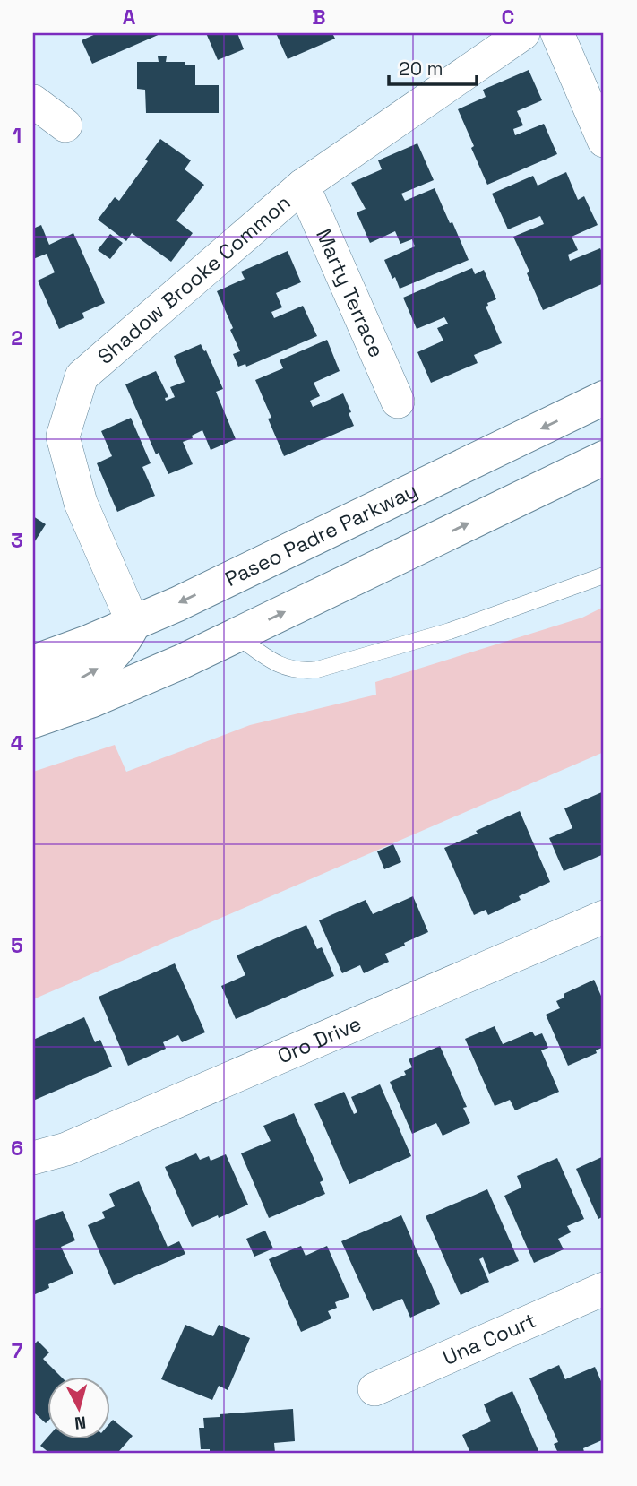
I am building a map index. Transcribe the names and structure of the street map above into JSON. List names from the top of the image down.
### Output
{
  "streets": {
    "main road": ["Paseo Padre Parkway"],
    "street": [
      "Shadow Brooke Common",
      "Marty Terrace",
      "Oro Drive",
      "Una Court"
    ]
  },
  "crossings": [
    ["Shadow Brooke Common", "Marty Terrace"],
    ["Shadow Brooke Common", "Paseo Padre Parkway"]
  ],
  "scale_bar": "20 m",
  "north": "bottom",
  "grid": {
    "columns": ["A", "B", "C"],
    "rows": [
      "1",
      "2",
      "3",
      "4",
      "5",
      "6",
      "7"
    ]
  }
}
